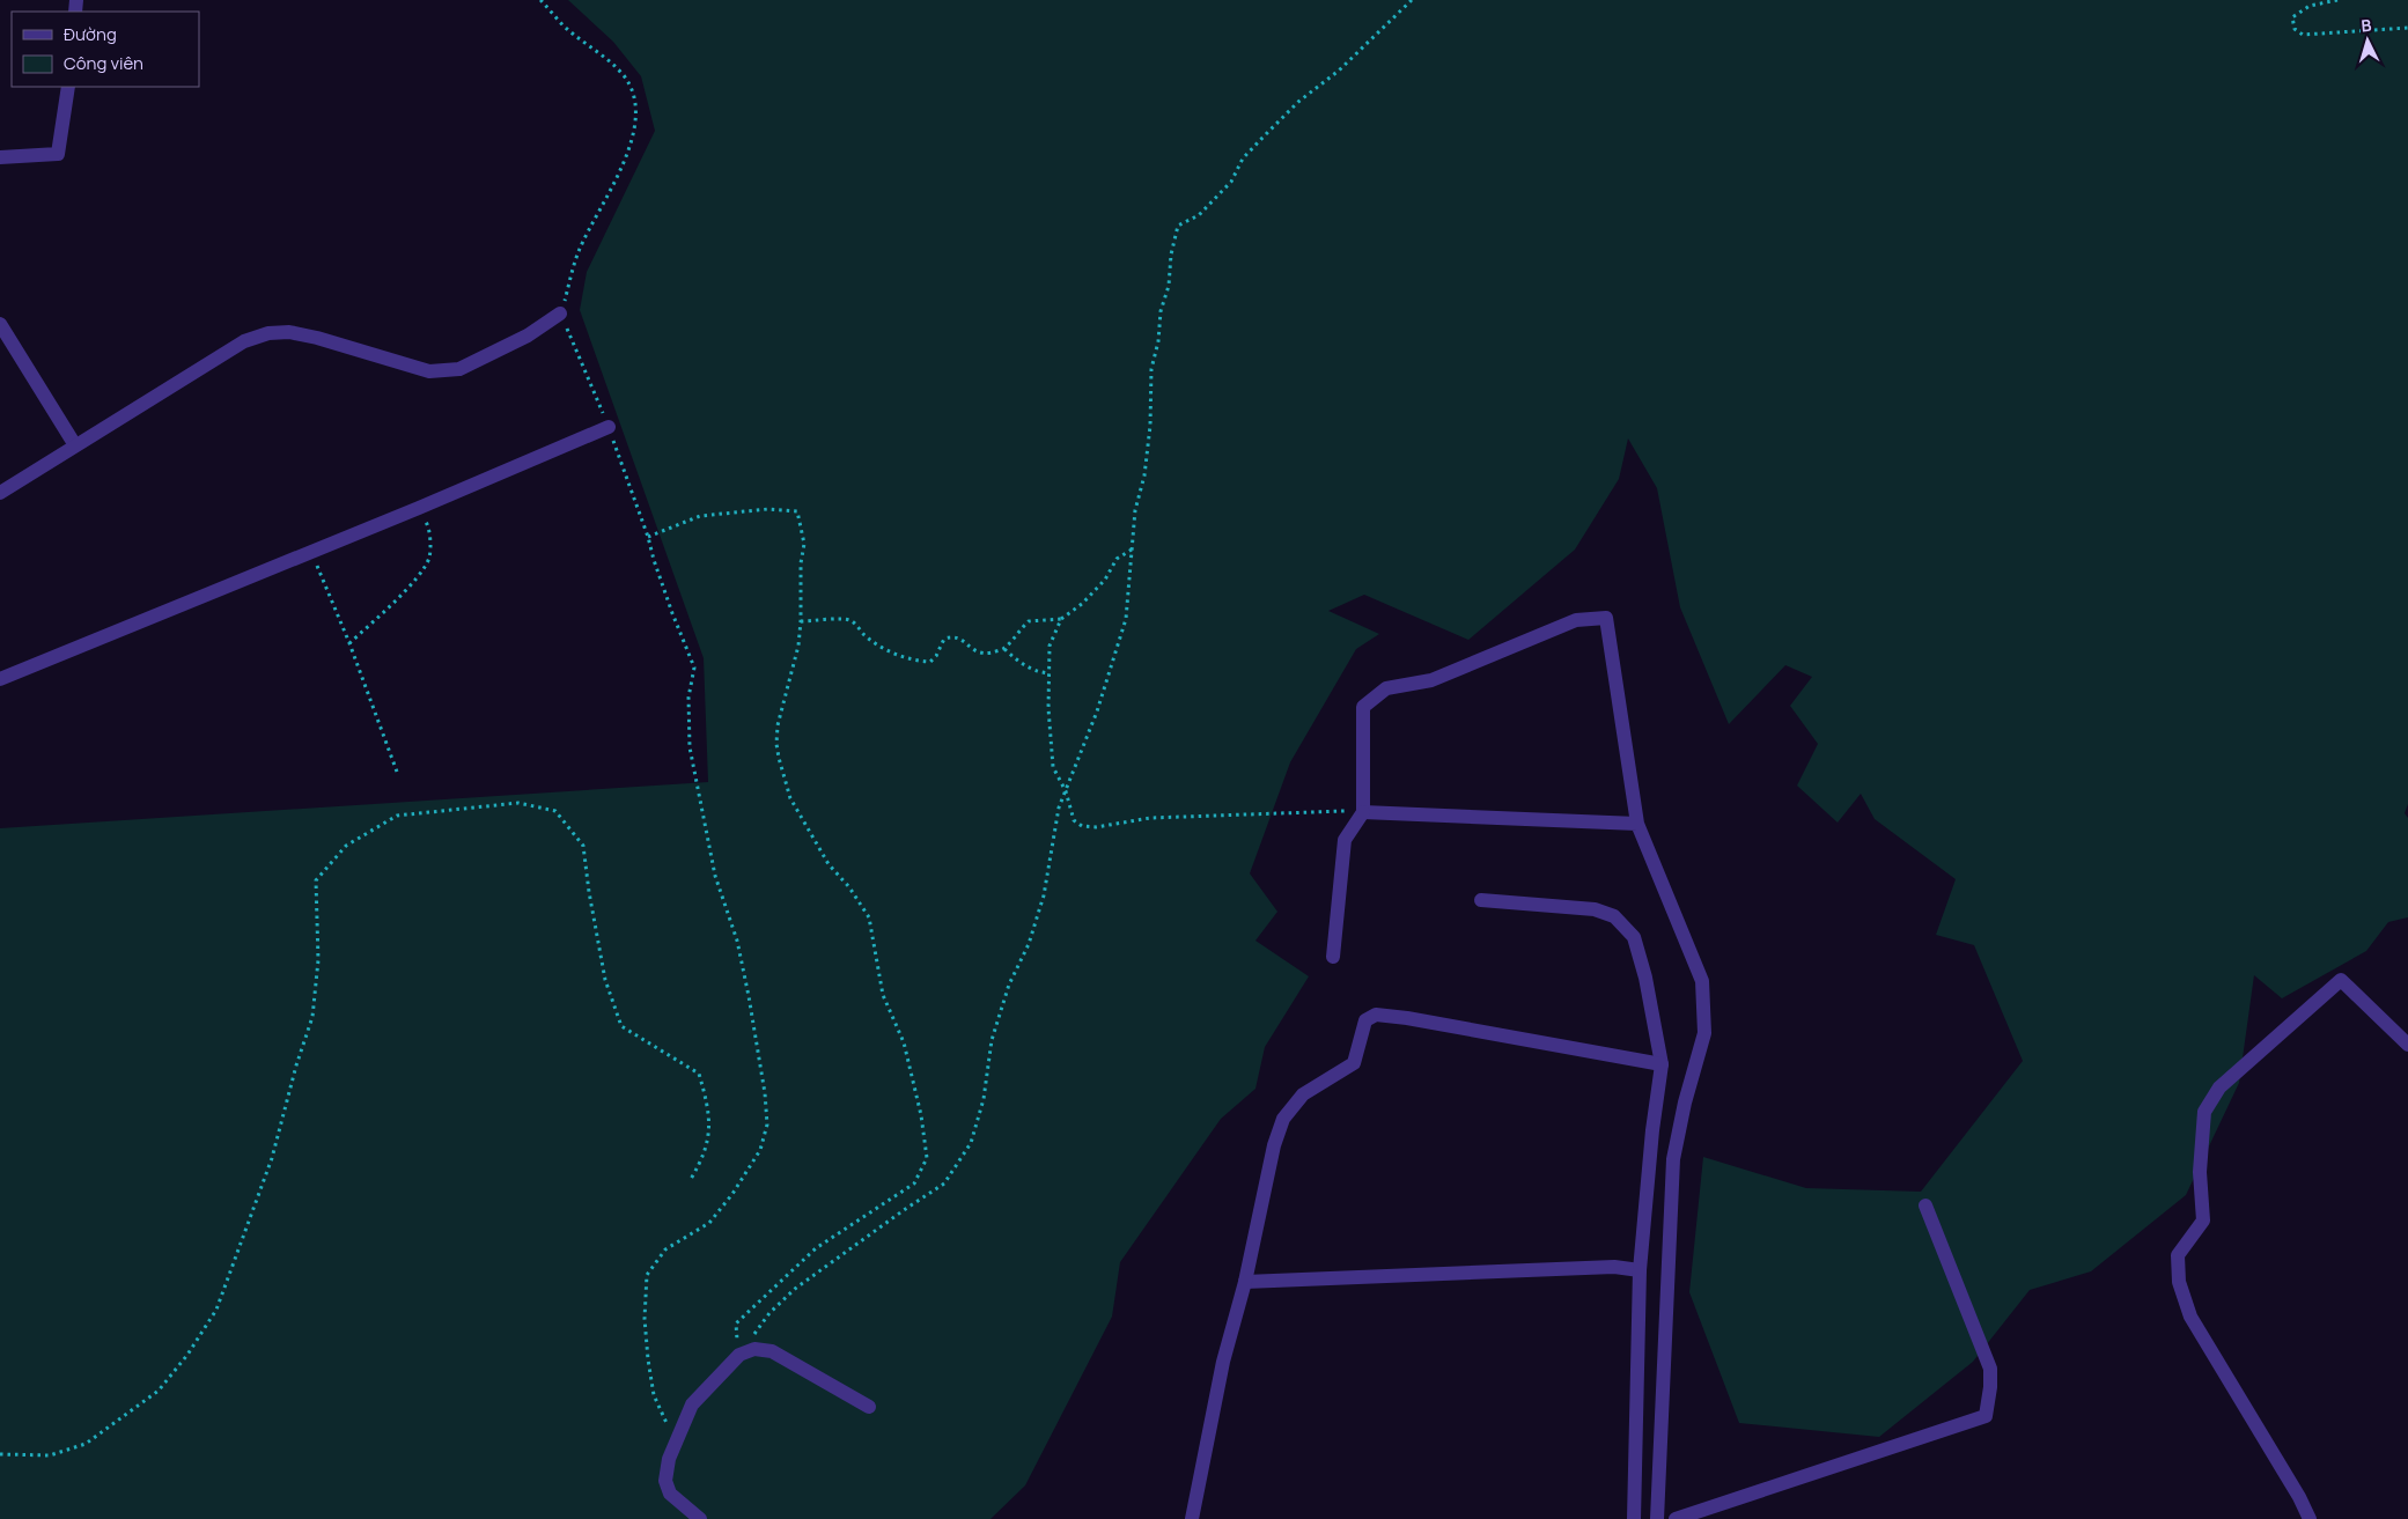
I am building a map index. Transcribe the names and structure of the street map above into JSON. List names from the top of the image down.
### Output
{
  "legend": ["Đường", "Công viên"],
  "north": "top"
}
